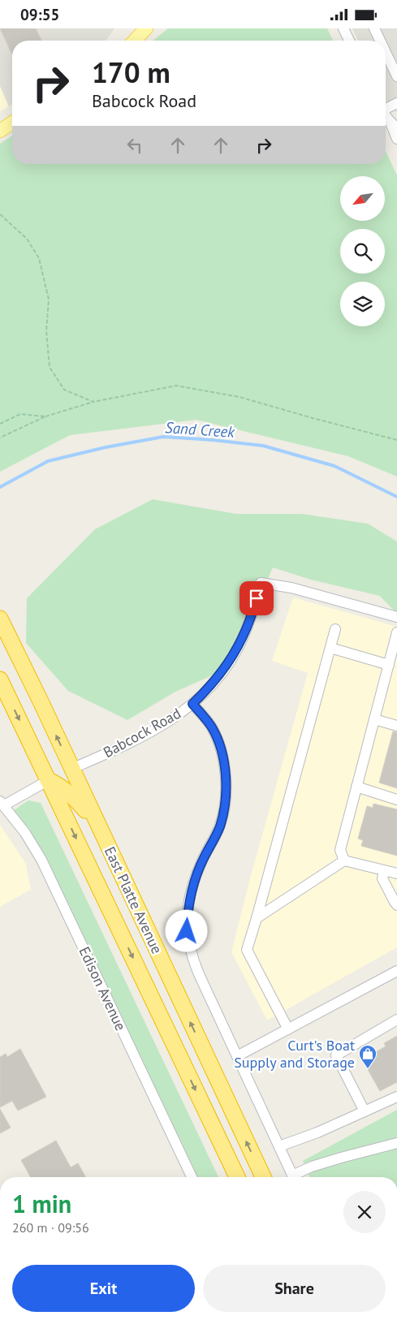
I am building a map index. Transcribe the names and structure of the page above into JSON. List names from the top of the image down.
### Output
{
  "streets": {
    "highway": ["East Platte Avenue"],
    "street": ["Babcock Road", "Edison Avenue"]
  },
  "crossings": [
    ["Babcock Road", "East Platte Avenue"]
  ],
  "water": ["Sand Creek"],
  "places": {
    "shop": ["Curt's Boat Supply and Storage"]
  },
  "north": "bottom left",
  "page": {
    "status": "09:55",
    "turn": ["170 m", "Babcock Road"],
    "heading": ["1 min", "260 m · 09:56"],
    "buttons": ["Exit", "Share"]
  }
}
